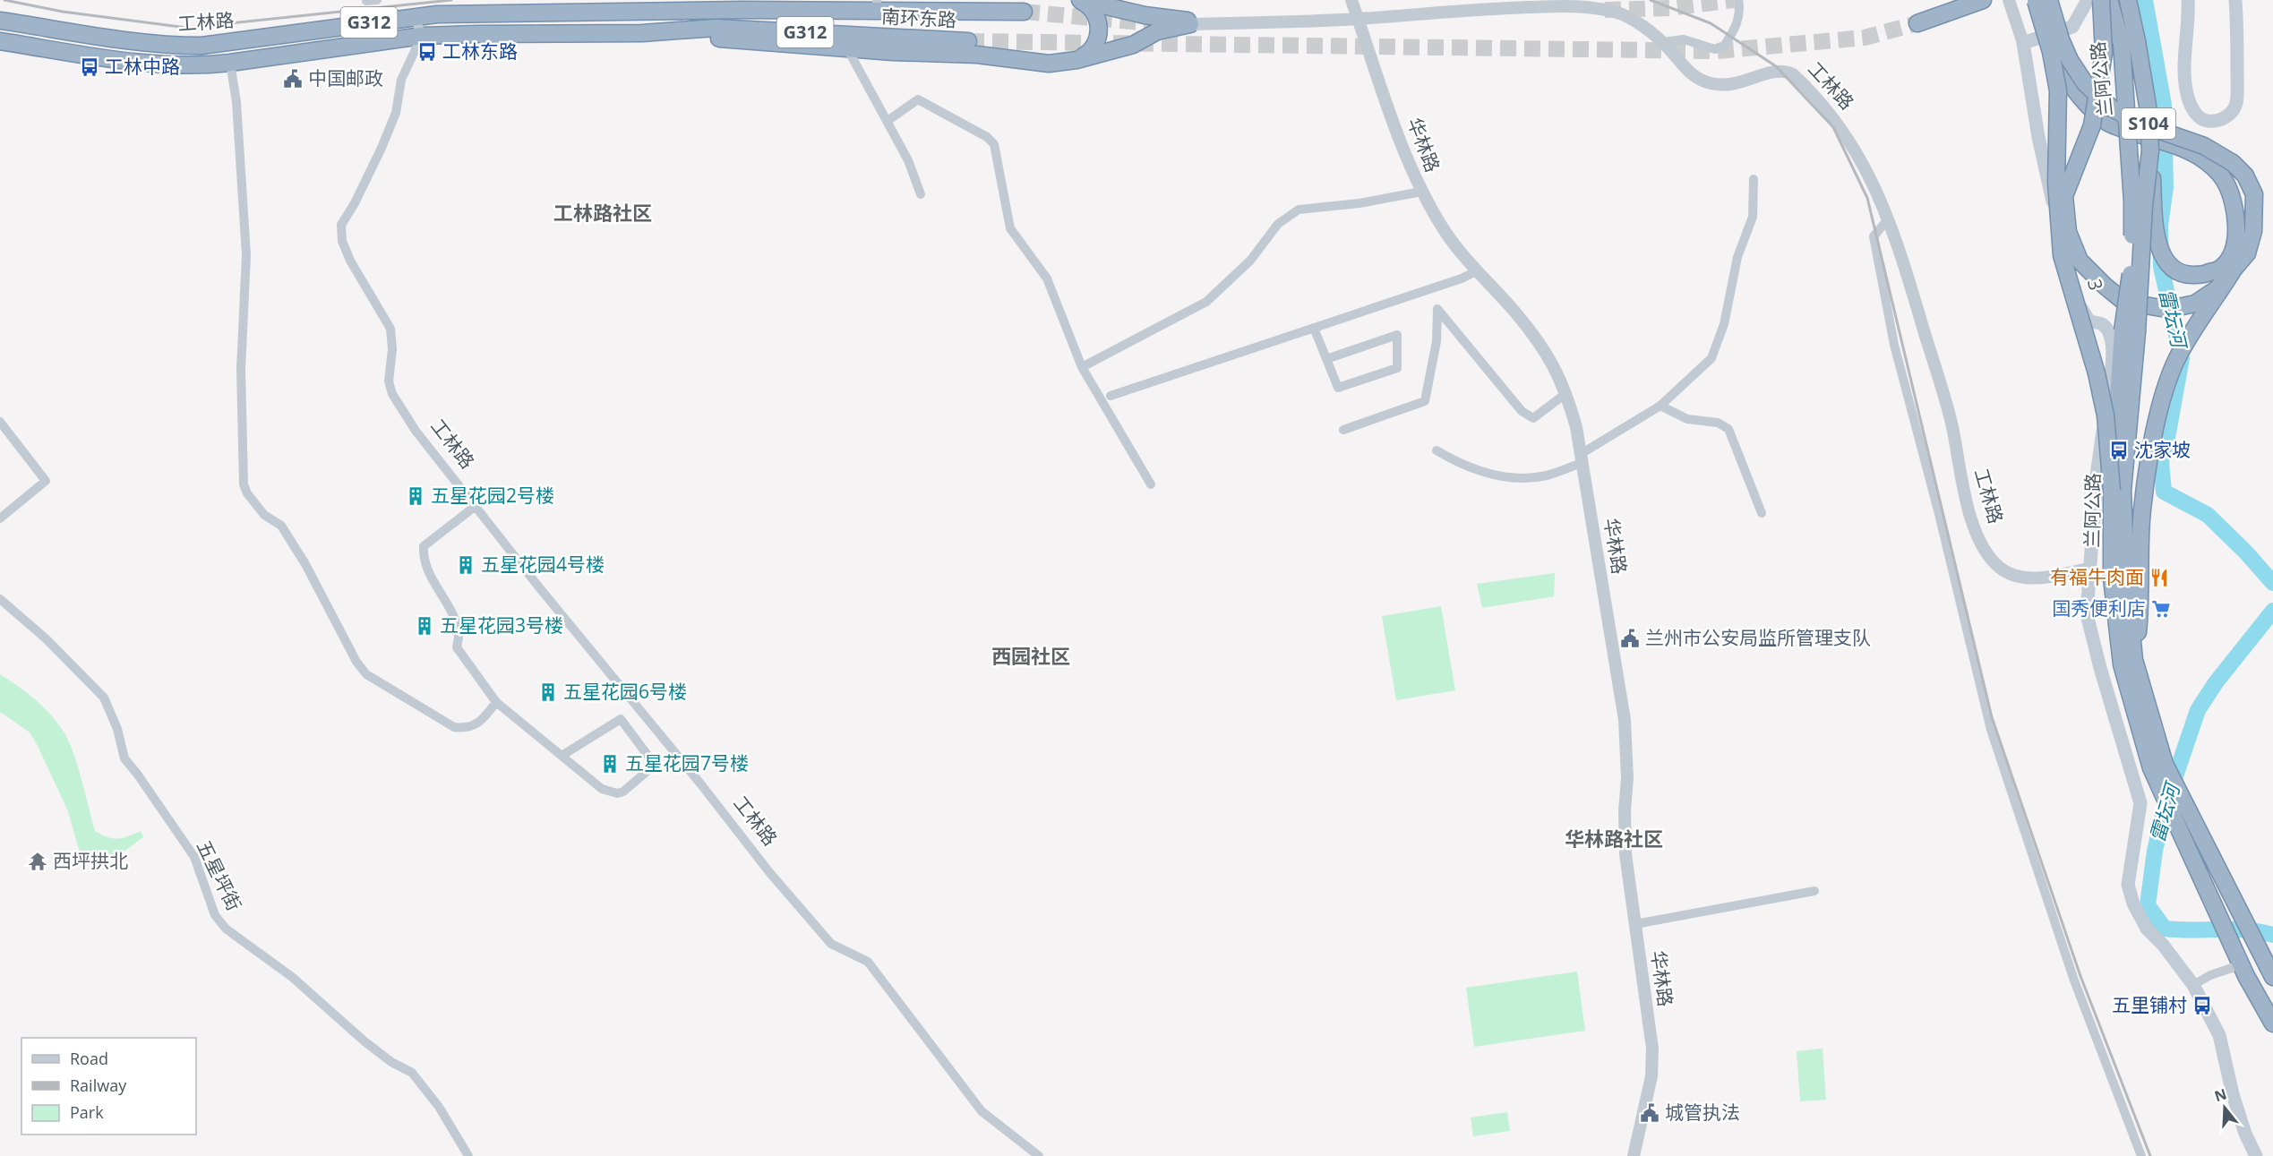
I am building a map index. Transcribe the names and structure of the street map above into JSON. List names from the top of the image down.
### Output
{
  "streets": {
    "highway": [
      "南环东路",
      "工林路",
      "G312",
      "兰阿公路",
      "S104"
    ],
    "main road": ["3"],
    "street": ["华林路", "五星坪街"]
  },
  "crossings": [
    ["南环东路", "工林路"],
    ["南环东路", "G312"],
    ["工林路", "G312"],
    ["工林路", "华林路"],
    ["工林路", "3"]
  ],
  "districts": ["工林路社区", "西园社区", "华林路社区"],
  "water": ["雷坛河"],
  "places": {
    "bus stop": [
      "工林东路",
      "工林中路",
      "沈家坡",
      "五里铺村"
    ],
    "public building": ["中国邮政", "兰州市公安局监所管理支队", "城管执法"],
    "building": [
      "五星花园2号楼",
      "五星花园4号楼",
      "五星花园3号楼",
      "五星花园6号楼",
      "五星花园7号楼"
    ],
    "restaurant": ["有福牛肉面"],
    "supermarket": ["国秀便利店"],
    "temple": ["西坪拱北"]
  },
  "legend": ["Road", "Railway", "Park"],
  "north": "top"
}
